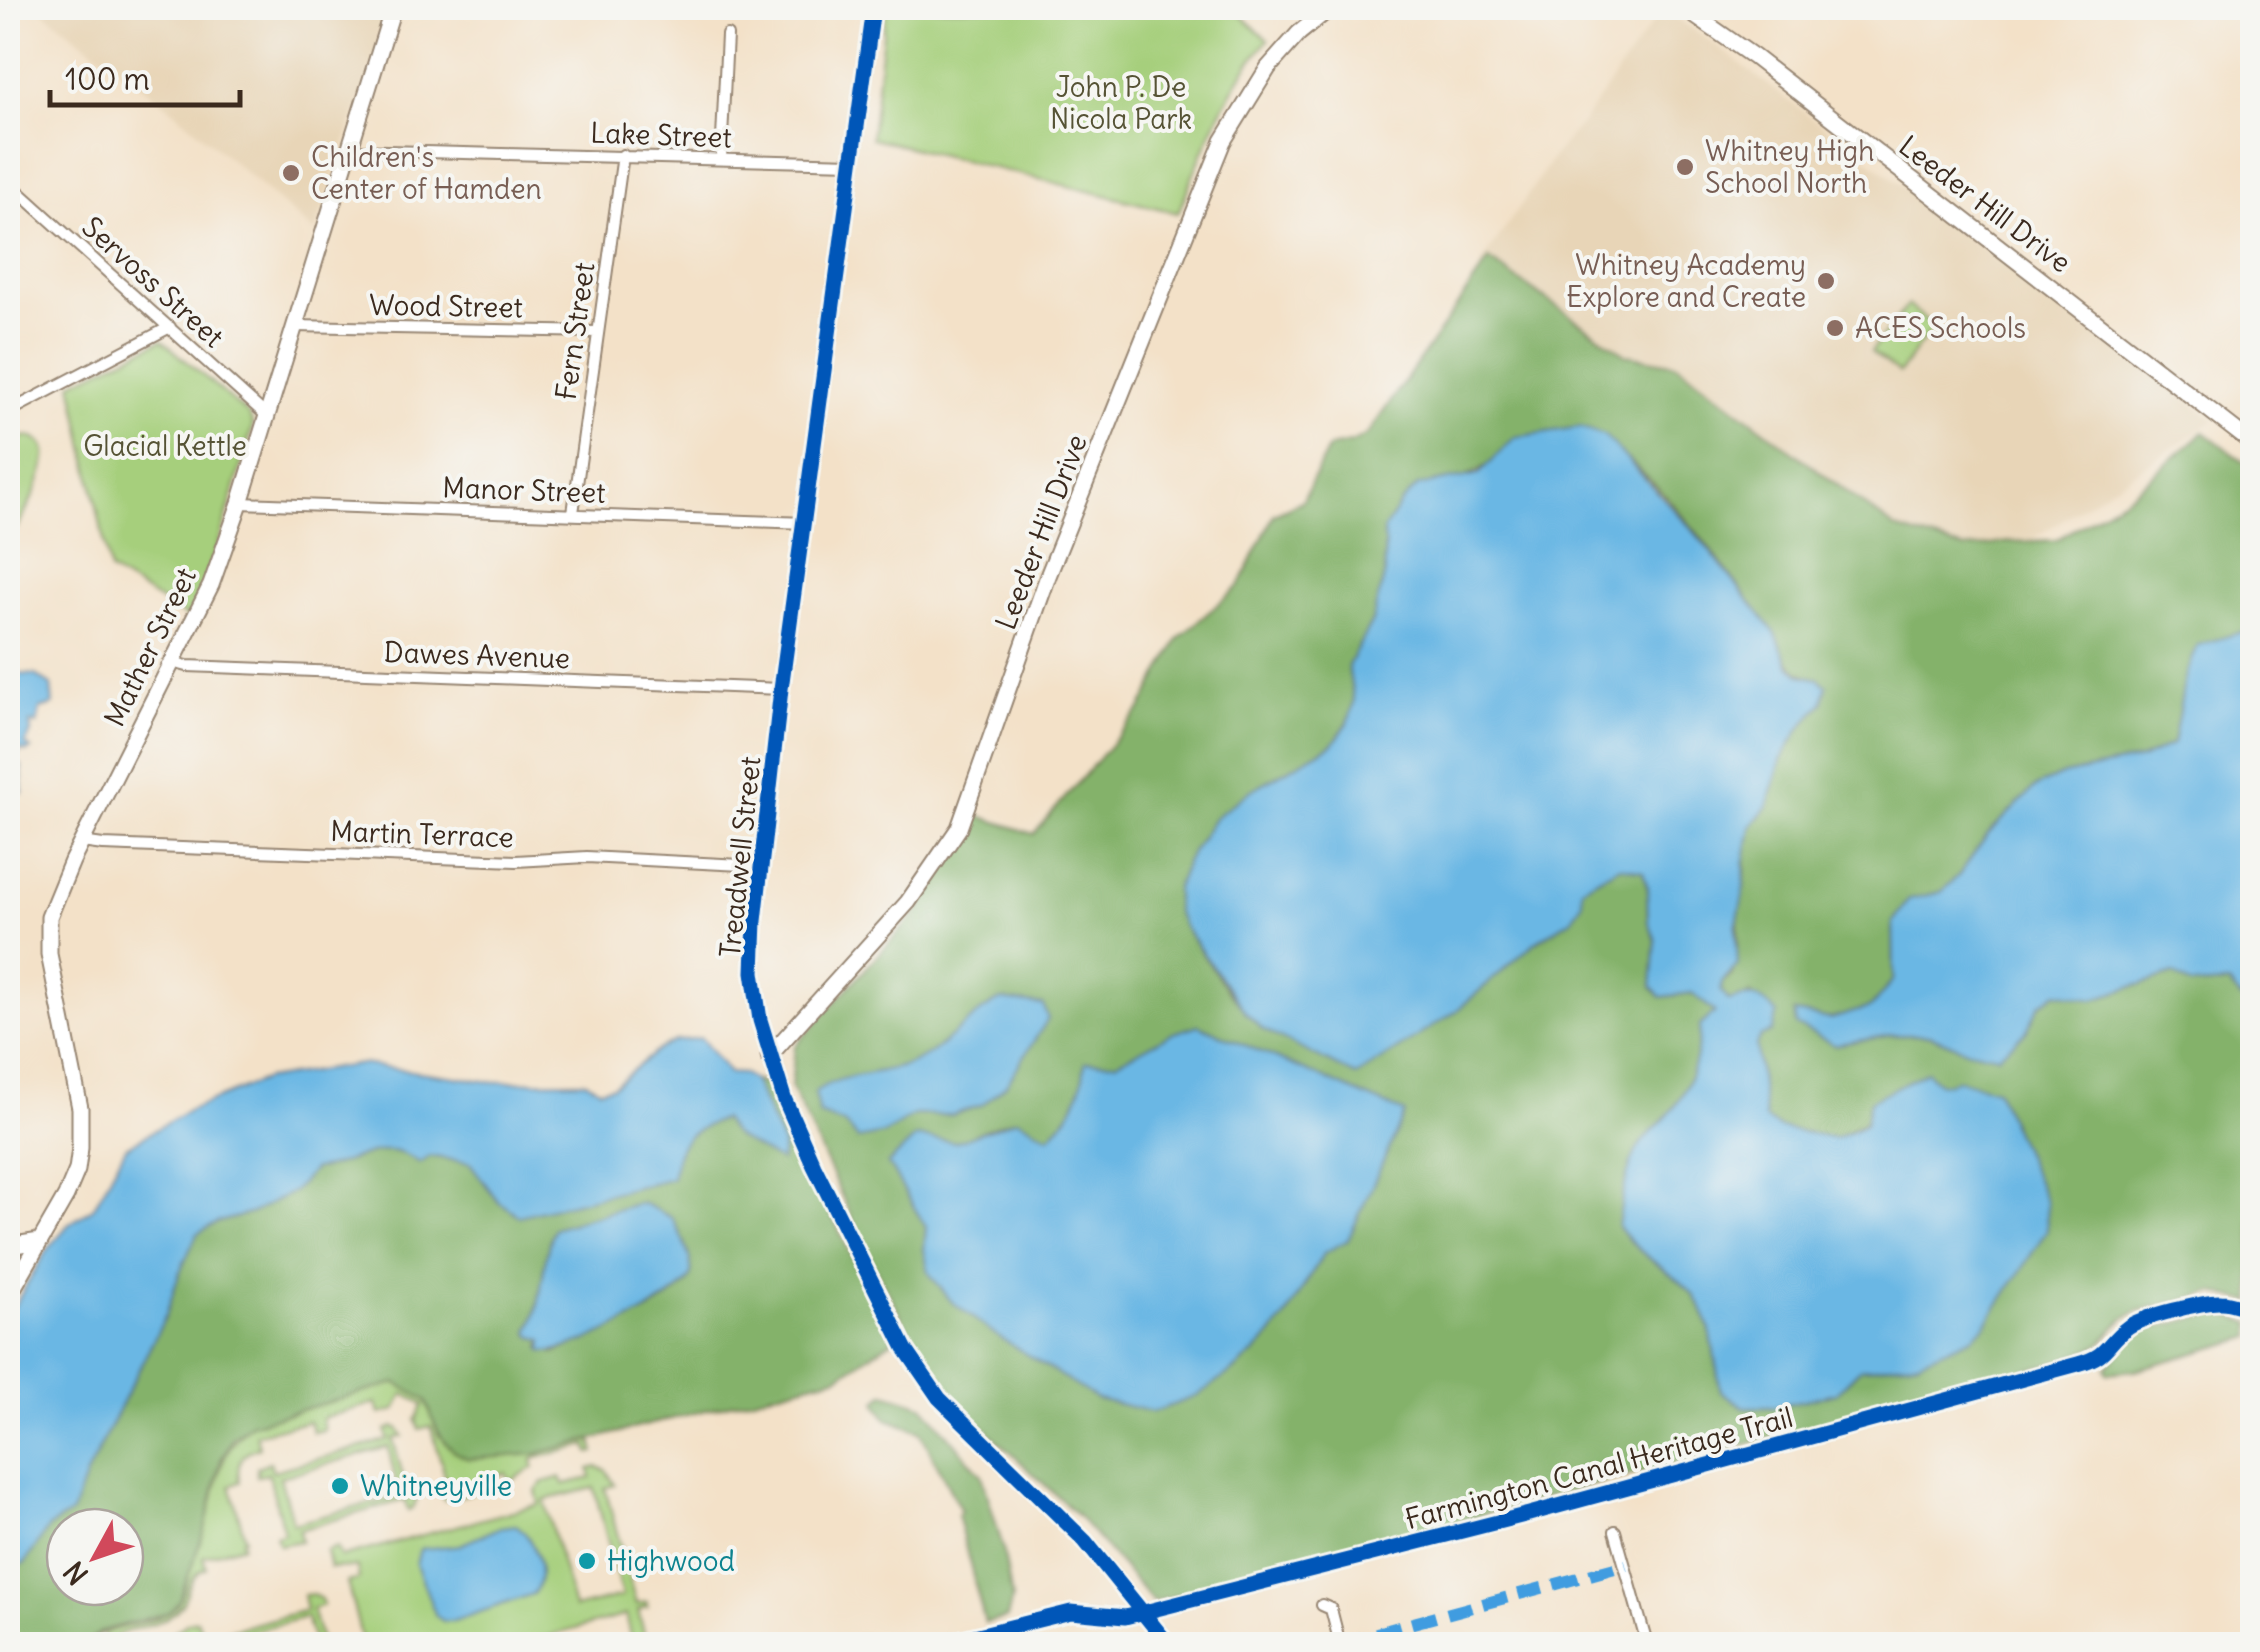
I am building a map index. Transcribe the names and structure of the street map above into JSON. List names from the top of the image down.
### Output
{
  "streets": {
    "street": [
      "Lake Street",
      "Leeder Hill Drive",
      "Servoss Street",
      "Wood Street",
      "Fern Street",
      "Manor Street",
      "Mather Street",
      "Dawes Avenue",
      "Martin Terrace",
      "Treadwell Street"
    ],
    "cycle path": ["Farmington Canal Heritage Trail"]
  },
  "crossings": [
    ["Lake Street", "Fern Street"],
    ["Lake Street", "Mather Street"],
    ["Lake Street", "Treadwell Street"],
    ["Leeder Hill Drive", "Treadwell Street"],
    ["Servoss Street", "Mather Street"],
    ["Wood Street", "Fern Street"],
    ["Wood Street", "Mather Street"],
    ["Fern Street", "Manor Street"],
    ["Manor Street", "Mather Street"],
    ["Manor Street", "Treadwell Street"],
    ["Mather Street", "Dawes Avenue"],
    ["Mather Street", "Martin Terrace"],
    ["Dawes Avenue", "Treadwell Street"],
    ["Martin Terrace", "Treadwell Street"]
  ],
  "parks": ["John P. De Nicola Park", "Glacial Kettle"],
  "places": [
    "Whitney High School North",
    "Children's Center of Hamden",
    "Whitney Academy Explore and Create",
    "ACES Schools",
    "Whitneyville",
    "Highwood"
  ],
  "scale_bar": "100 m",
  "north": "bottom left"
}
